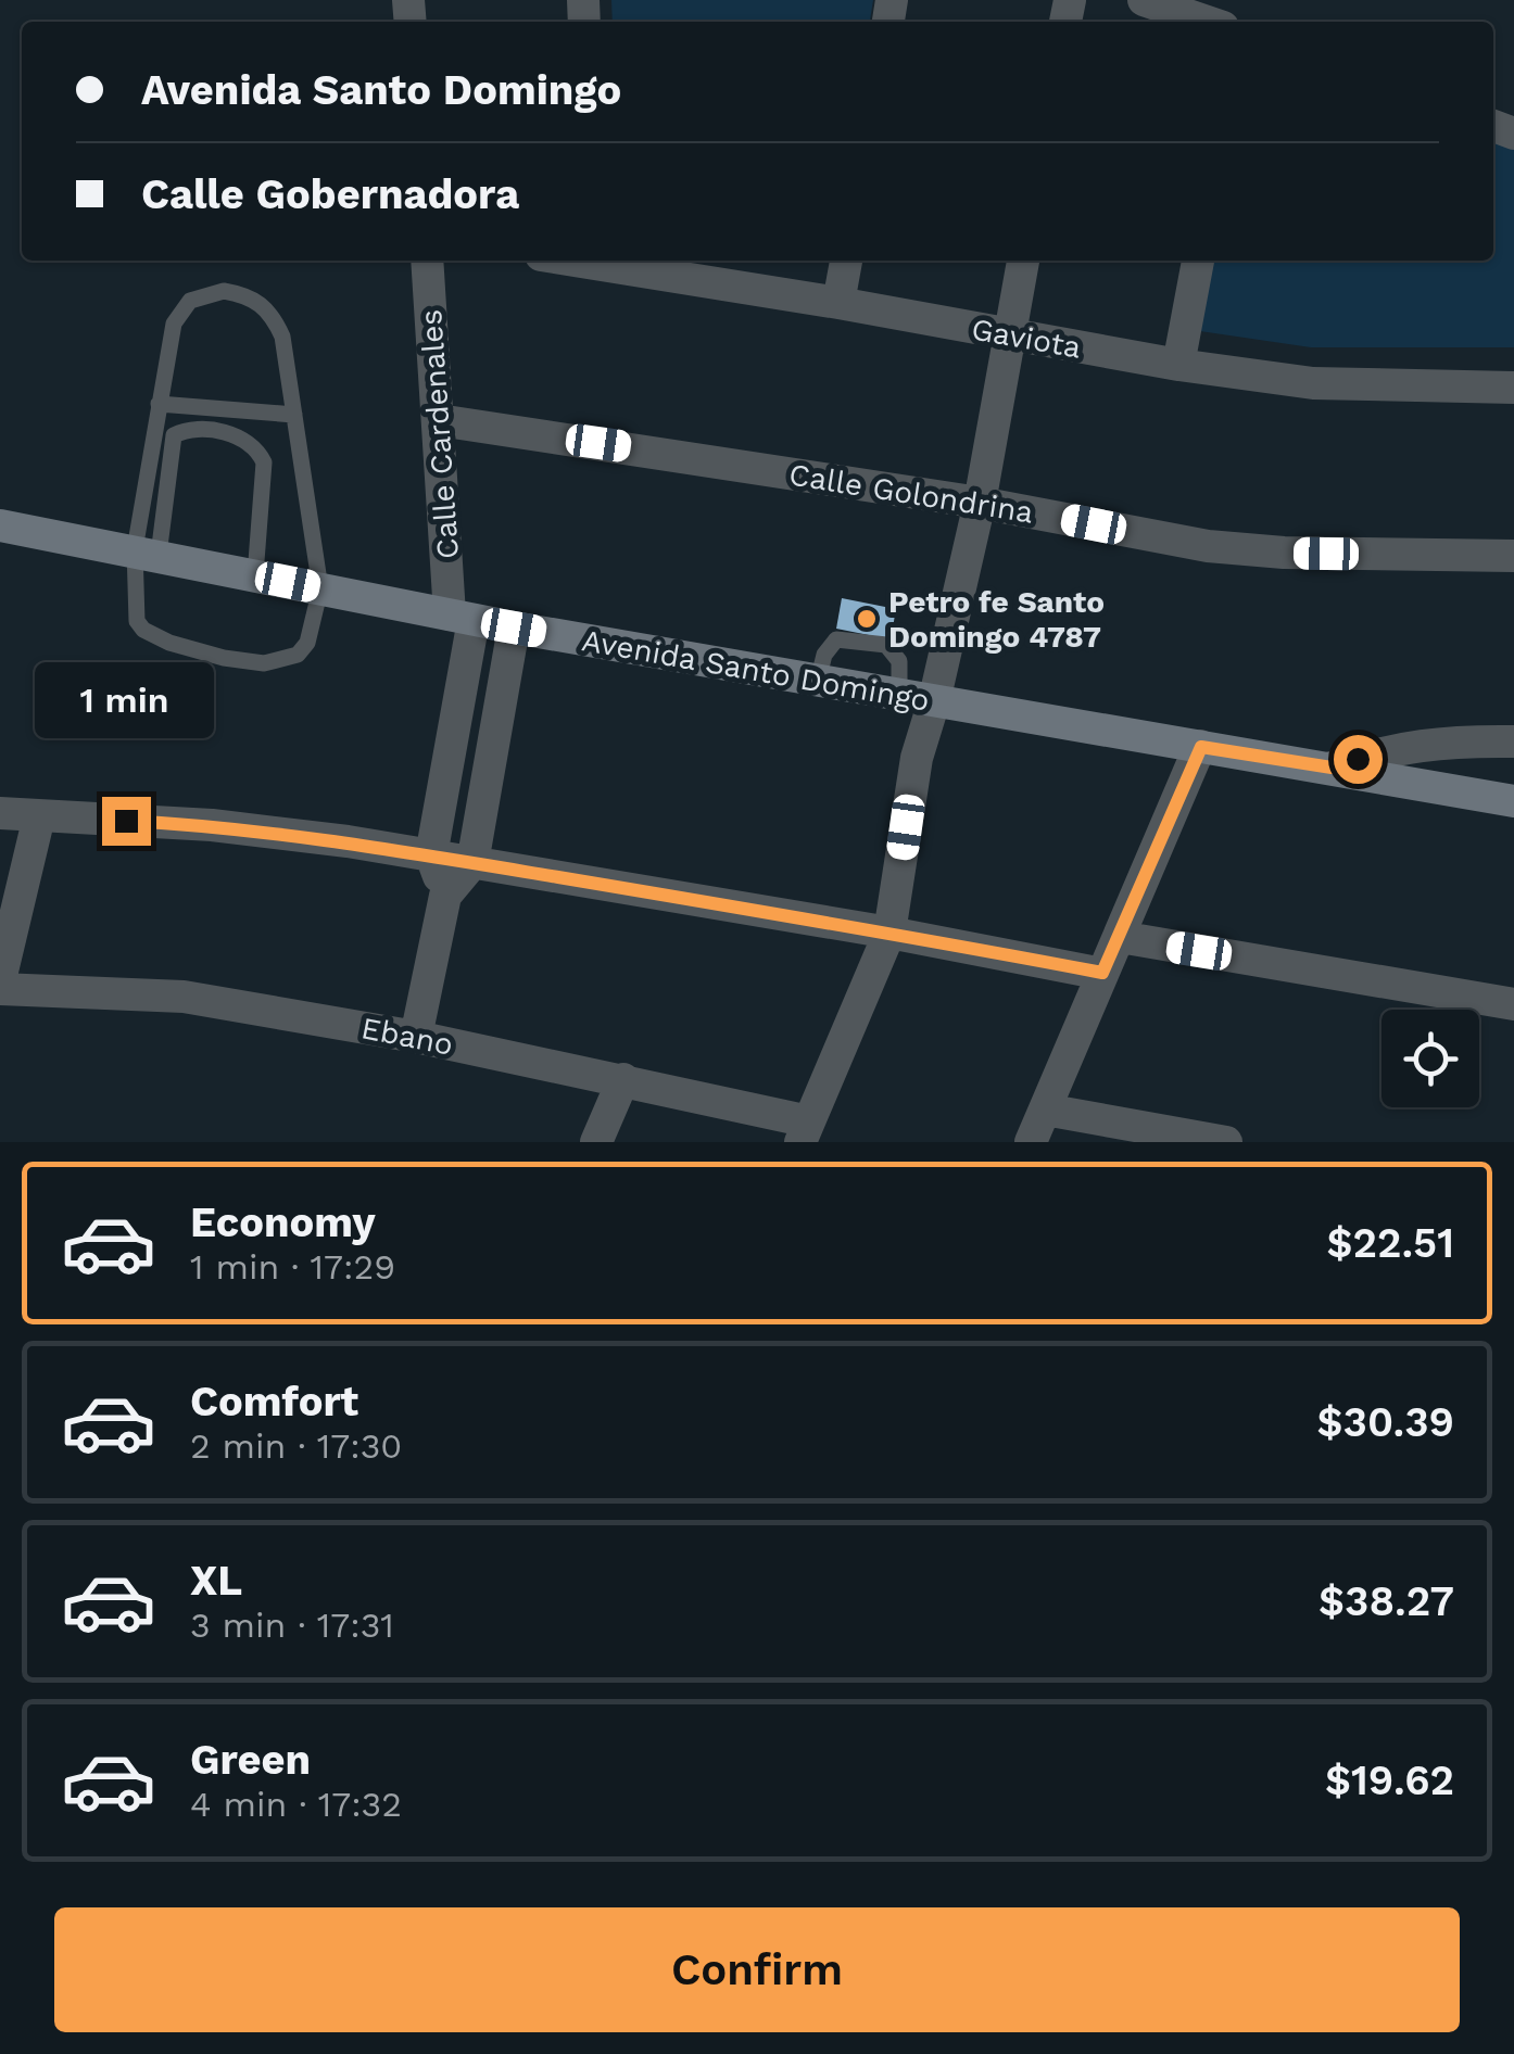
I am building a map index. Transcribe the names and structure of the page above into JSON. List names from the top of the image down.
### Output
{
  "streets": {
    "main road": ["Avenida Santo Domingo"],
    "street": [
      "Gaviota",
      "Calle Cardenales",
      "Calle Golondrina",
      "Ebano"
    ]
  },
  "crossings": [
    ["Calle Cardenales", "Calle Golondrina"],
    ["Calle Cardenales", "Avenida Santo Domingo"]
  ],
  "places": ["Petro fe Santo Domingo 4787"],
  "page": {
    "banner": ["Avenida Santo Domingo", "Calle Gobernadora"],
    "bubble": "1 min",
    "list": [
      {
        "name": "Economy",
        "note": "1 min · 17:29",
        "value": "$22.51"
      },
      {
        "name": "Comfort",
        "note": "2 min · 17:30",
        "value": "$30.39"
      },
      {
        "name": "XL",
        "note": "3 min · 17:31",
        "value": "$38.27"
      },
      {
        "name": "Green",
        "note": "4 min · 17:32",
        "value": "$19.62"
      }
    ],
    "buttons": "Confirm"
  }
}
